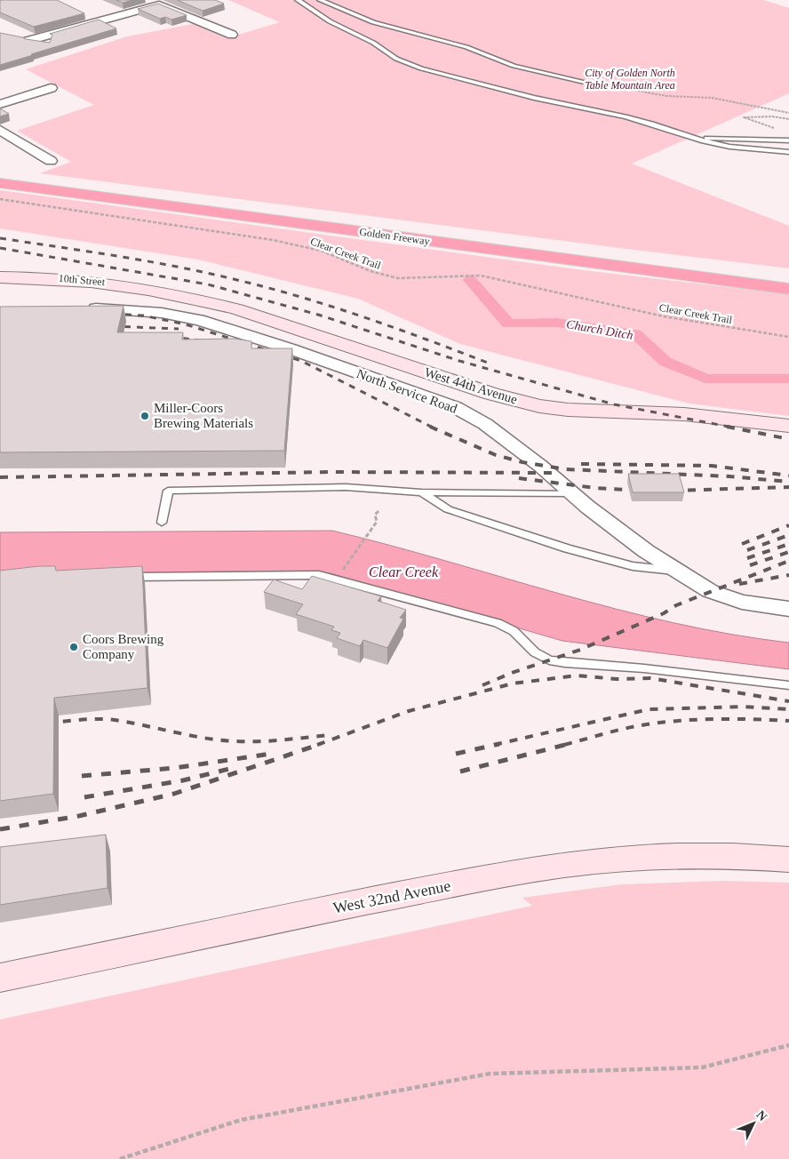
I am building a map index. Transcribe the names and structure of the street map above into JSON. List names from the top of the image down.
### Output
{
  "streets": {
    "highway": ["Golden Freeway"],
    "street": [
      "10th Street",
      "West 44th Avenue",
      "North Service Road",
      "West 32nd Avenue"
    ],
    "path": ["Clear Creek Trail"]
  },
  "crossings": [
    ["10th Street", "West 44th Avenue"]
  ],
  "water": ["Church Ditch", "Clear Creek"],
  "parks": ["City of Golden North Table Mountain Area"],
  "places": ["Miller-Coors Brewing Materials", "Coors Brewing Company"],
  "north": "top right"
}
